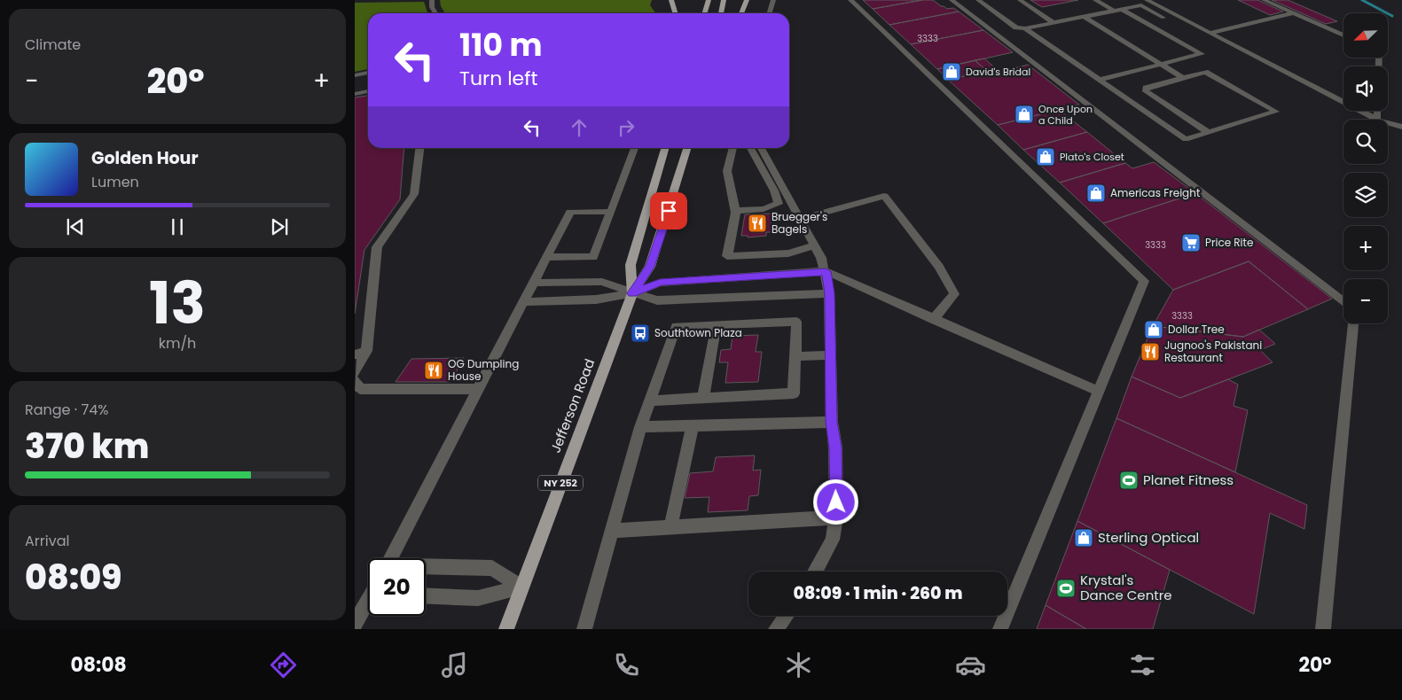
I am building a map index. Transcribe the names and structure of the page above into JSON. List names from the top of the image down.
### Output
{
  "streets": {
    "main road": ["Jefferson Road", "NY 252"]
  },
  "places": {
    "shop": [
      "David's Bridal",
      "Once Upon a Child",
      "Plato's Closet",
      "Americas Freight",
      "Dollar Tree",
      "Sterling Optical"
    ],
    "restaurant": ["Bruegger's Bagels", "Jugnoo's Pakistani Restaurant", "OG Dumpling House"],
    "supermarket": ["Price Rite"],
    "bus stop": ["Southtown Plaza"],
    "sports": ["Planet Fitness", "Krystal's Dance Centre"]
  },
  "house_numbers": ["3333", "3333", "3333"],
  "north": "bottom left",
  "page": {
    "tile": [
      "Climate",
      ["13", "km/h"],
      ["Range · 74%", "370 km"],
      ["Arrival", "08:09"]
    ],
    "map_buttons": ["+", "−"],
    "turn": ["110 m", "Turn left"],
    "heat": ["−", "20°", "+"],
    "song": ["Golden Hour", "Lumen"],
    "limit": "20",
    "trip": "08:09 · 1 min · 260 m",
    "tabs": ["08:08", "20°"]
  }
}
